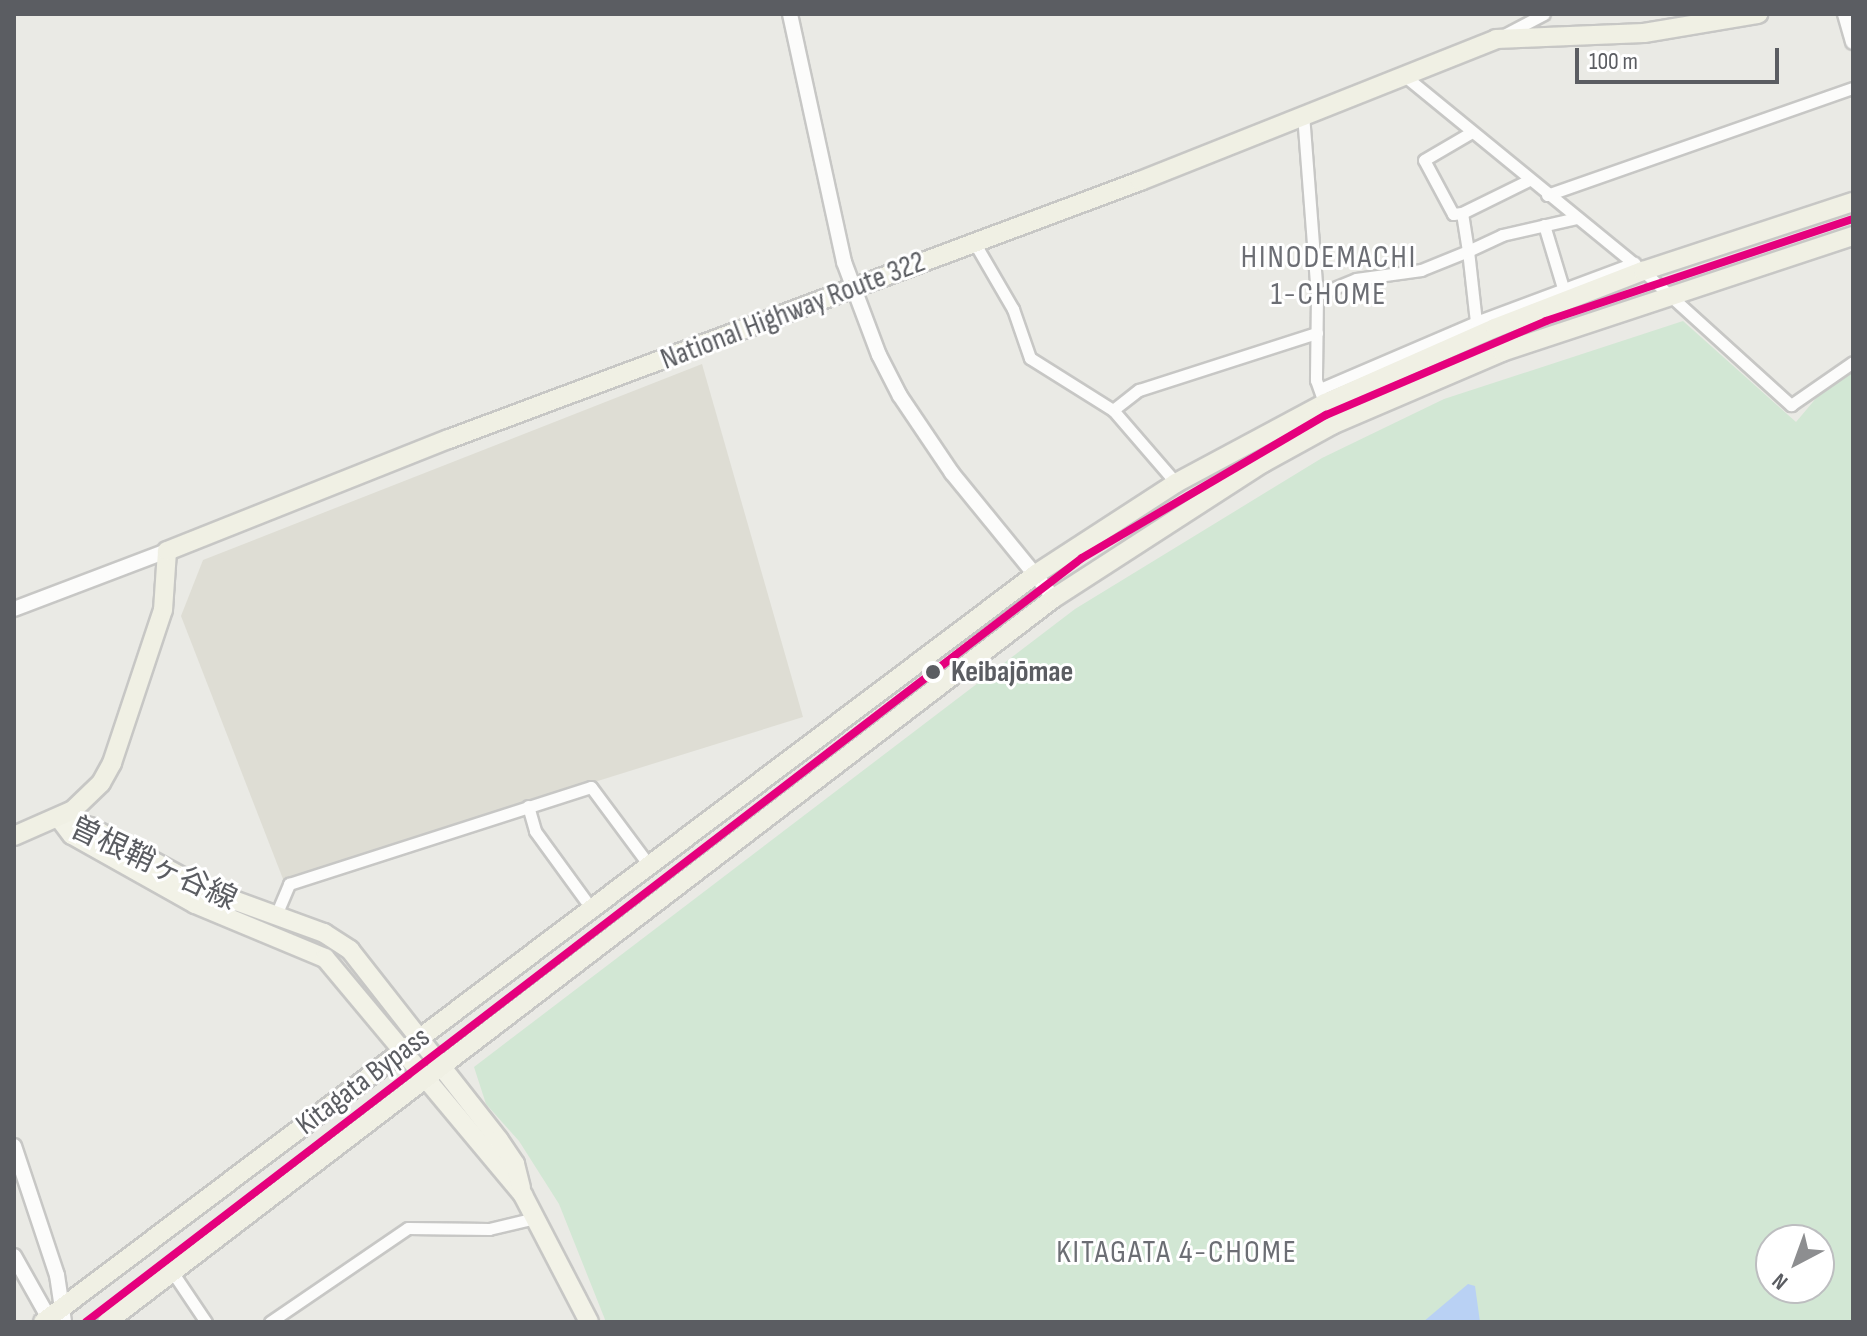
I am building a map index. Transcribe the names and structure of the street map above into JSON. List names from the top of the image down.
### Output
{
  "streets": {
    "highway": ["National Highway Route 322", "Kitagata Bypass"],
    "main road": ["曽根鞘ヶ谷線"]
  },
  "crossings": [
    ["曽根鞘ヶ谷線", "Kitagata Bypass"]
  ],
  "districts": ["HINODEMACHI 1-CHOME", "KITAGATA 4-CHOME"],
  "places": ["Keibajōmae"],
  "scale_bar": "100 m",
  "north": "bottom left"
}
